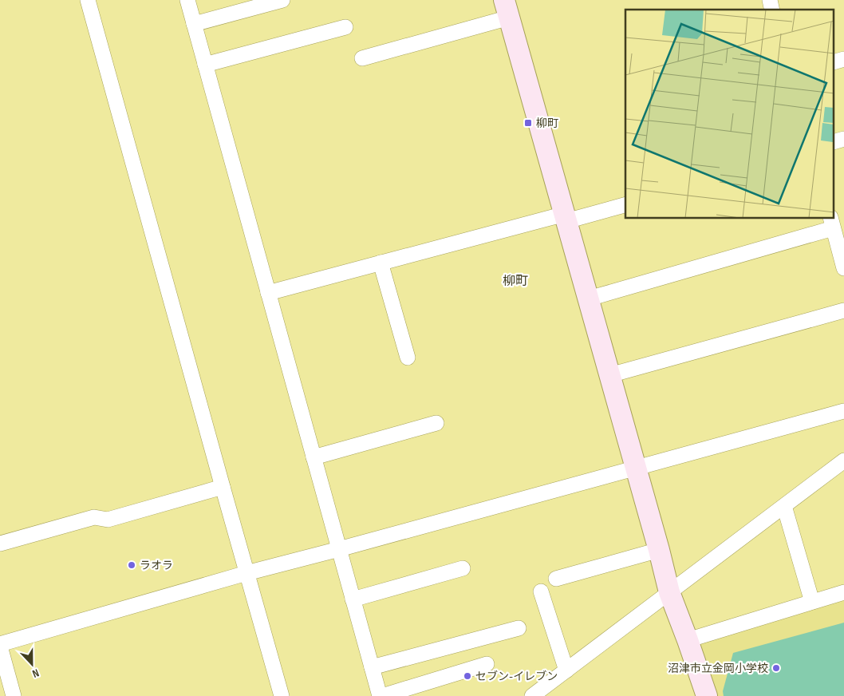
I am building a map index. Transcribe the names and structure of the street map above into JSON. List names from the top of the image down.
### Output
{
  "districts": ["柳町"],
  "places": {
    "transit": ["柳町"],
    "other": ["ラオラ", "沼津市立金岡小学校", "セブン-イレブン"]
  },
  "north": "bottom"
}
